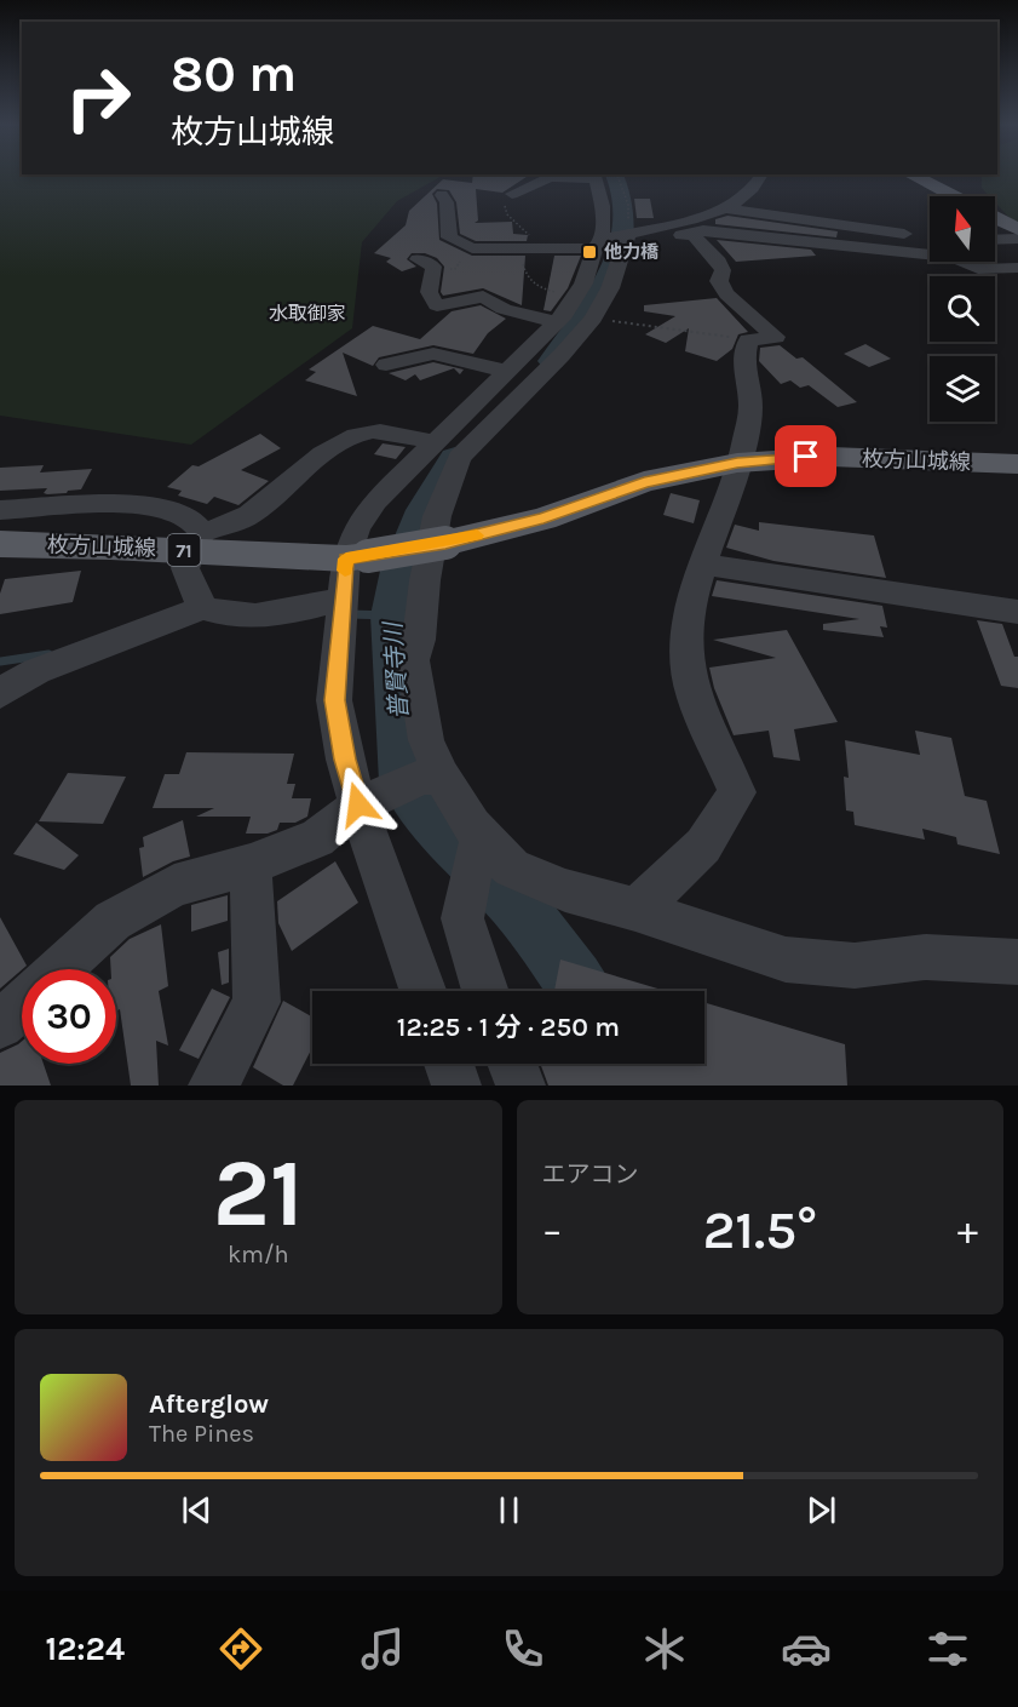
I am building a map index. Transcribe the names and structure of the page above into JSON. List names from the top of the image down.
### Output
{
  "streets": {
    "main road": ["枚方山城線", "71"]
  },
  "districts": ["水取御家"],
  "water": ["普賢寺川"],
  "places": {
    "transit": ["他力橋"]
  },
  "north": "top",
  "page": {
    "turn": ["80 m", "枚方山城線"],
    "limit": "30",
    "trip": "12:25 · 1 分 · 250 m",
    "tile": [
      ["21", "km/h"],
      "エアコン"
    ],
    "heat": ["−", "21.5°", "+"],
    "song": ["Afterglow", "The Pines"],
    "tabs": "12:24"
  }
}
